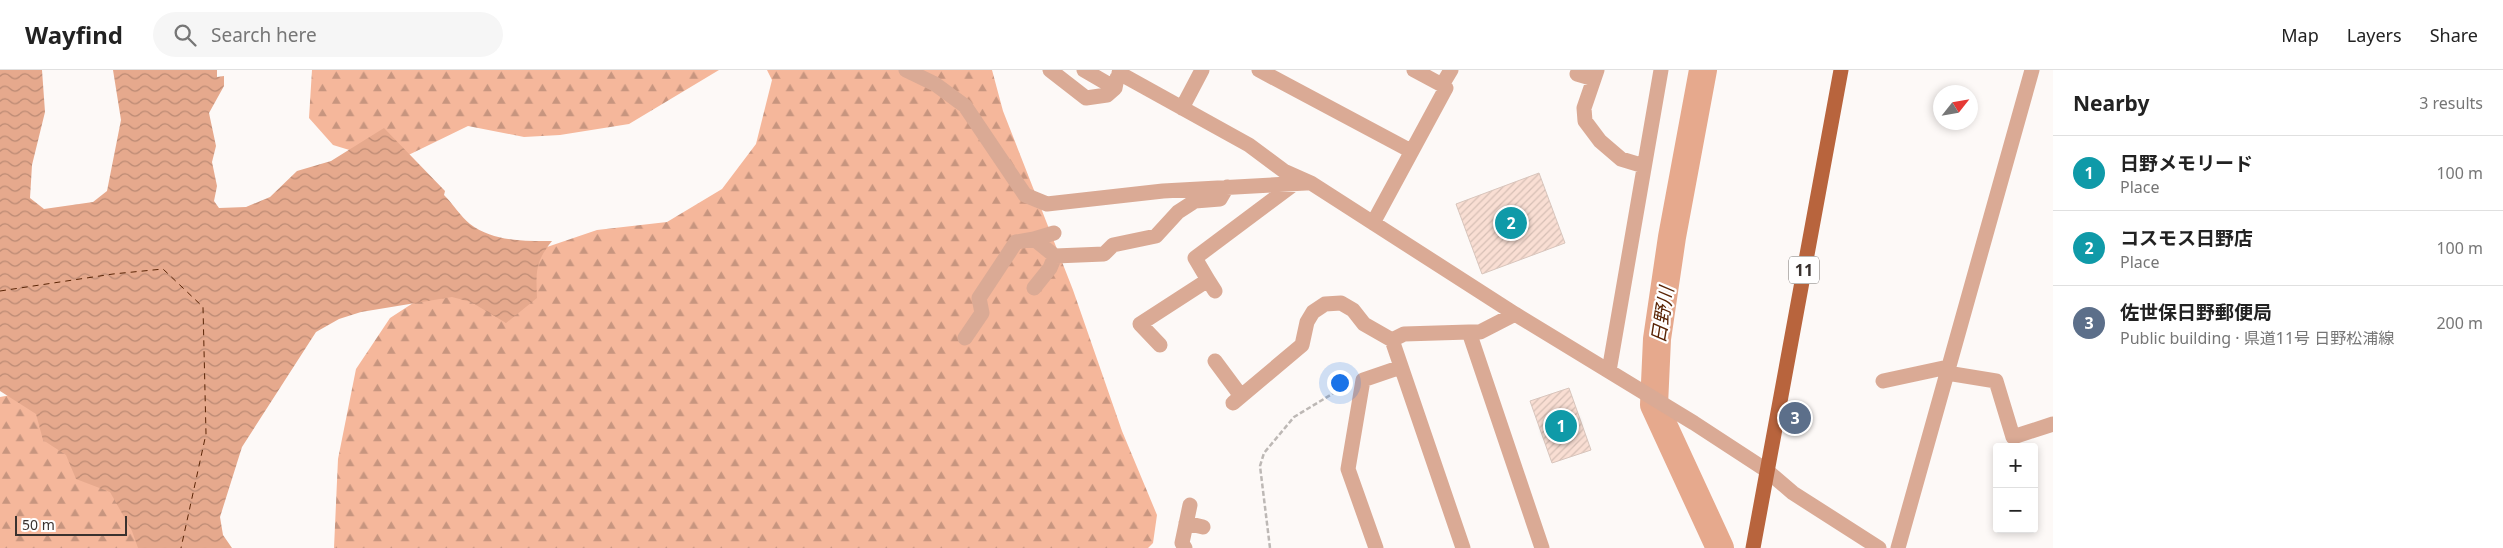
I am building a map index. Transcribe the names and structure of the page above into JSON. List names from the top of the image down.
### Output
{
  "streets": {
    "main road": ["11"]
  },
  "water": ["日野川"],
  "scale_bar": "50 m",
  "north": "top right",
  "page": {
    "header": "Wayfind",
    "search": "Search here",
    "nav": ["Map", "Layers", "Share"],
    "heading": ["Nearby", "3 results"],
    "list": [
      {
        "mark": "1",
        "name": "日野メモリード",
        "note": "Place",
        "value": "100 m"
      },
      {
        "mark": "2",
        "name": "コスモス日野店",
        "note": "Place",
        "value": "100 m"
      },
      {
        "mark": "3",
        "name": "佐世保日野郵便局",
        "note": "Public building · 県道11号 日野松浦線",
        "value": "200 m"
      }
    ],
    "pins": ["2", "3", "1"],
    "map_buttons": ["+", "−"],
    "scale": "50 m"
  }
}
